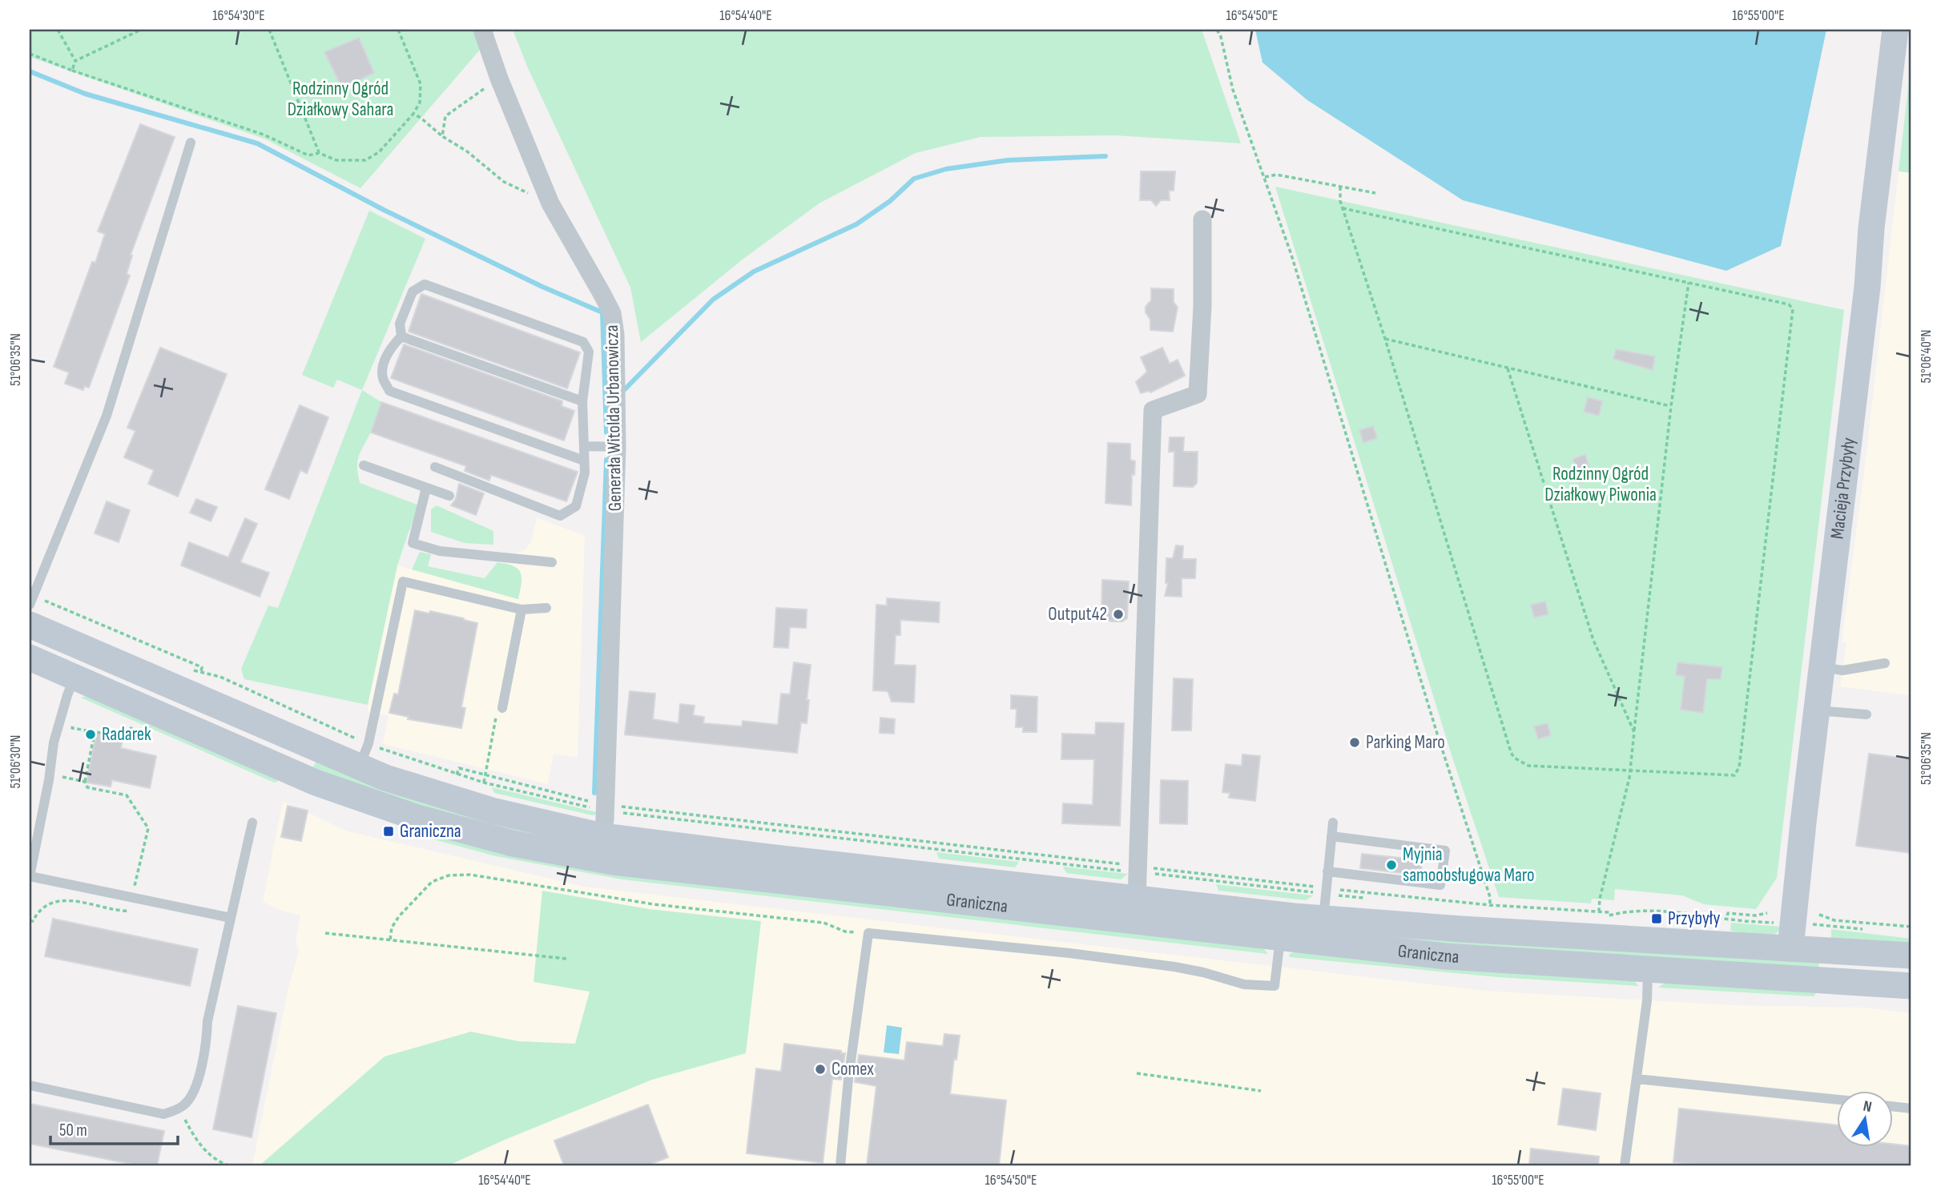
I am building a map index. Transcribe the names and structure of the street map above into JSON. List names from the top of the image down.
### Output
{
  "streets": {
    "main road": ["Macieja Przybyły", "Graniczna"],
    "street": ["Generała Witolda Urbanowicza"]
  },
  "crossings": [
    ["Generała Witolda Urbanowicza", "Graniczna"],
    ["Macieja Przybyły", "Graniczna"]
  ],
  "parks": ["Rodzinny Ogród Działkowy Sahara", "Rodzinny Ogród Działkowy Piwonia"],
  "places": {
    "other": [
      "Output42",
      "Radarek",
      "Parking Maro",
      "Myjnia samoobsługowa Maro",
      "Comex"
    ],
    "transit": ["Graniczna", "Przybyły"]
  },
  "scale_bar": "50 m",
  "north": "top",
  "coordinates": [
    "16°54'30\"E",
    "16°54'40\"E",
    "16°54'50\"E",
    "16°55'00\"E",
    "51°06'40\"N",
    "51°06'35\"N",
    "51°06'30\"N"
  ]
}
